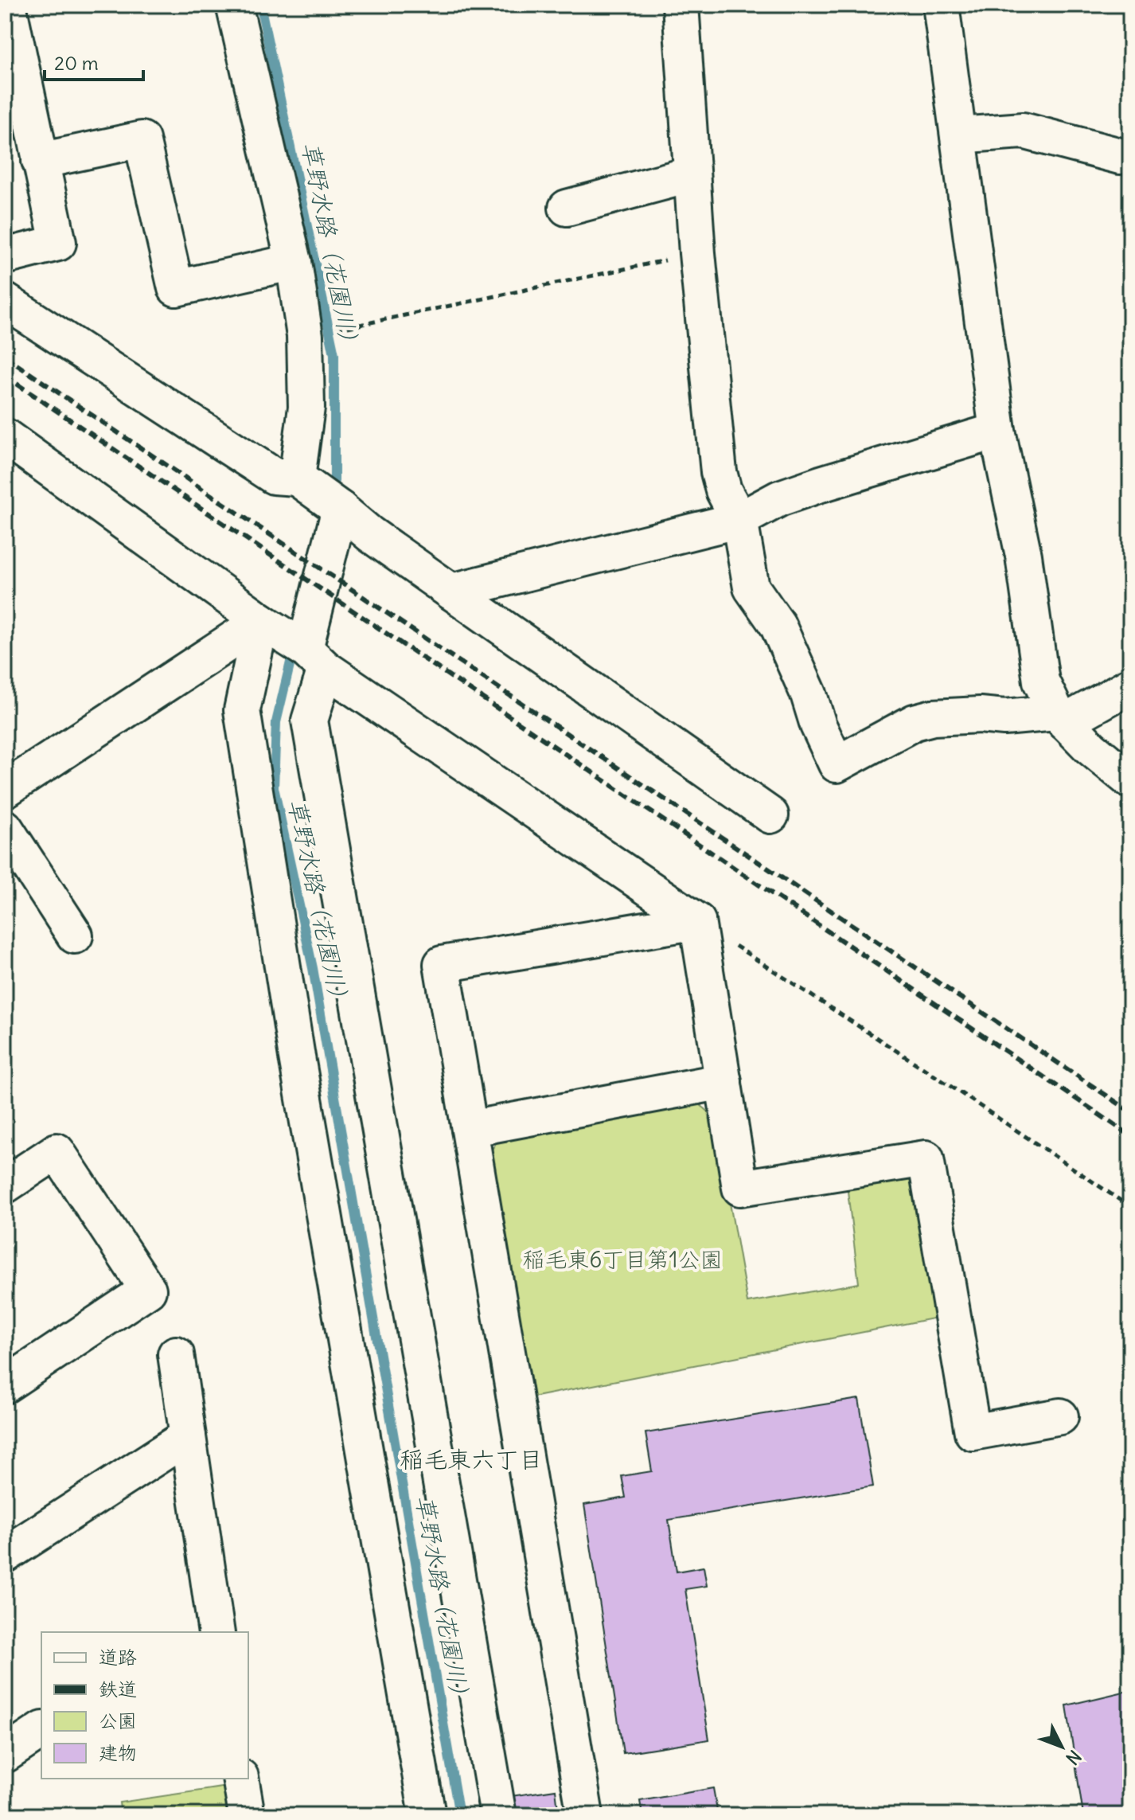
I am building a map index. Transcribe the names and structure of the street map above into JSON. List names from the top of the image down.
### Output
{
  "districts": ["稲毛東六丁目"],
  "water": ["草野水路（花園川）"],
  "parks": ["稲毛東6丁目第1公園"],
  "legend": [
    "道路",
    "鉄道",
    "公園",
    "建物"
  ],
  "scale_bar": "20 m",
  "north": "bottom right"
}
